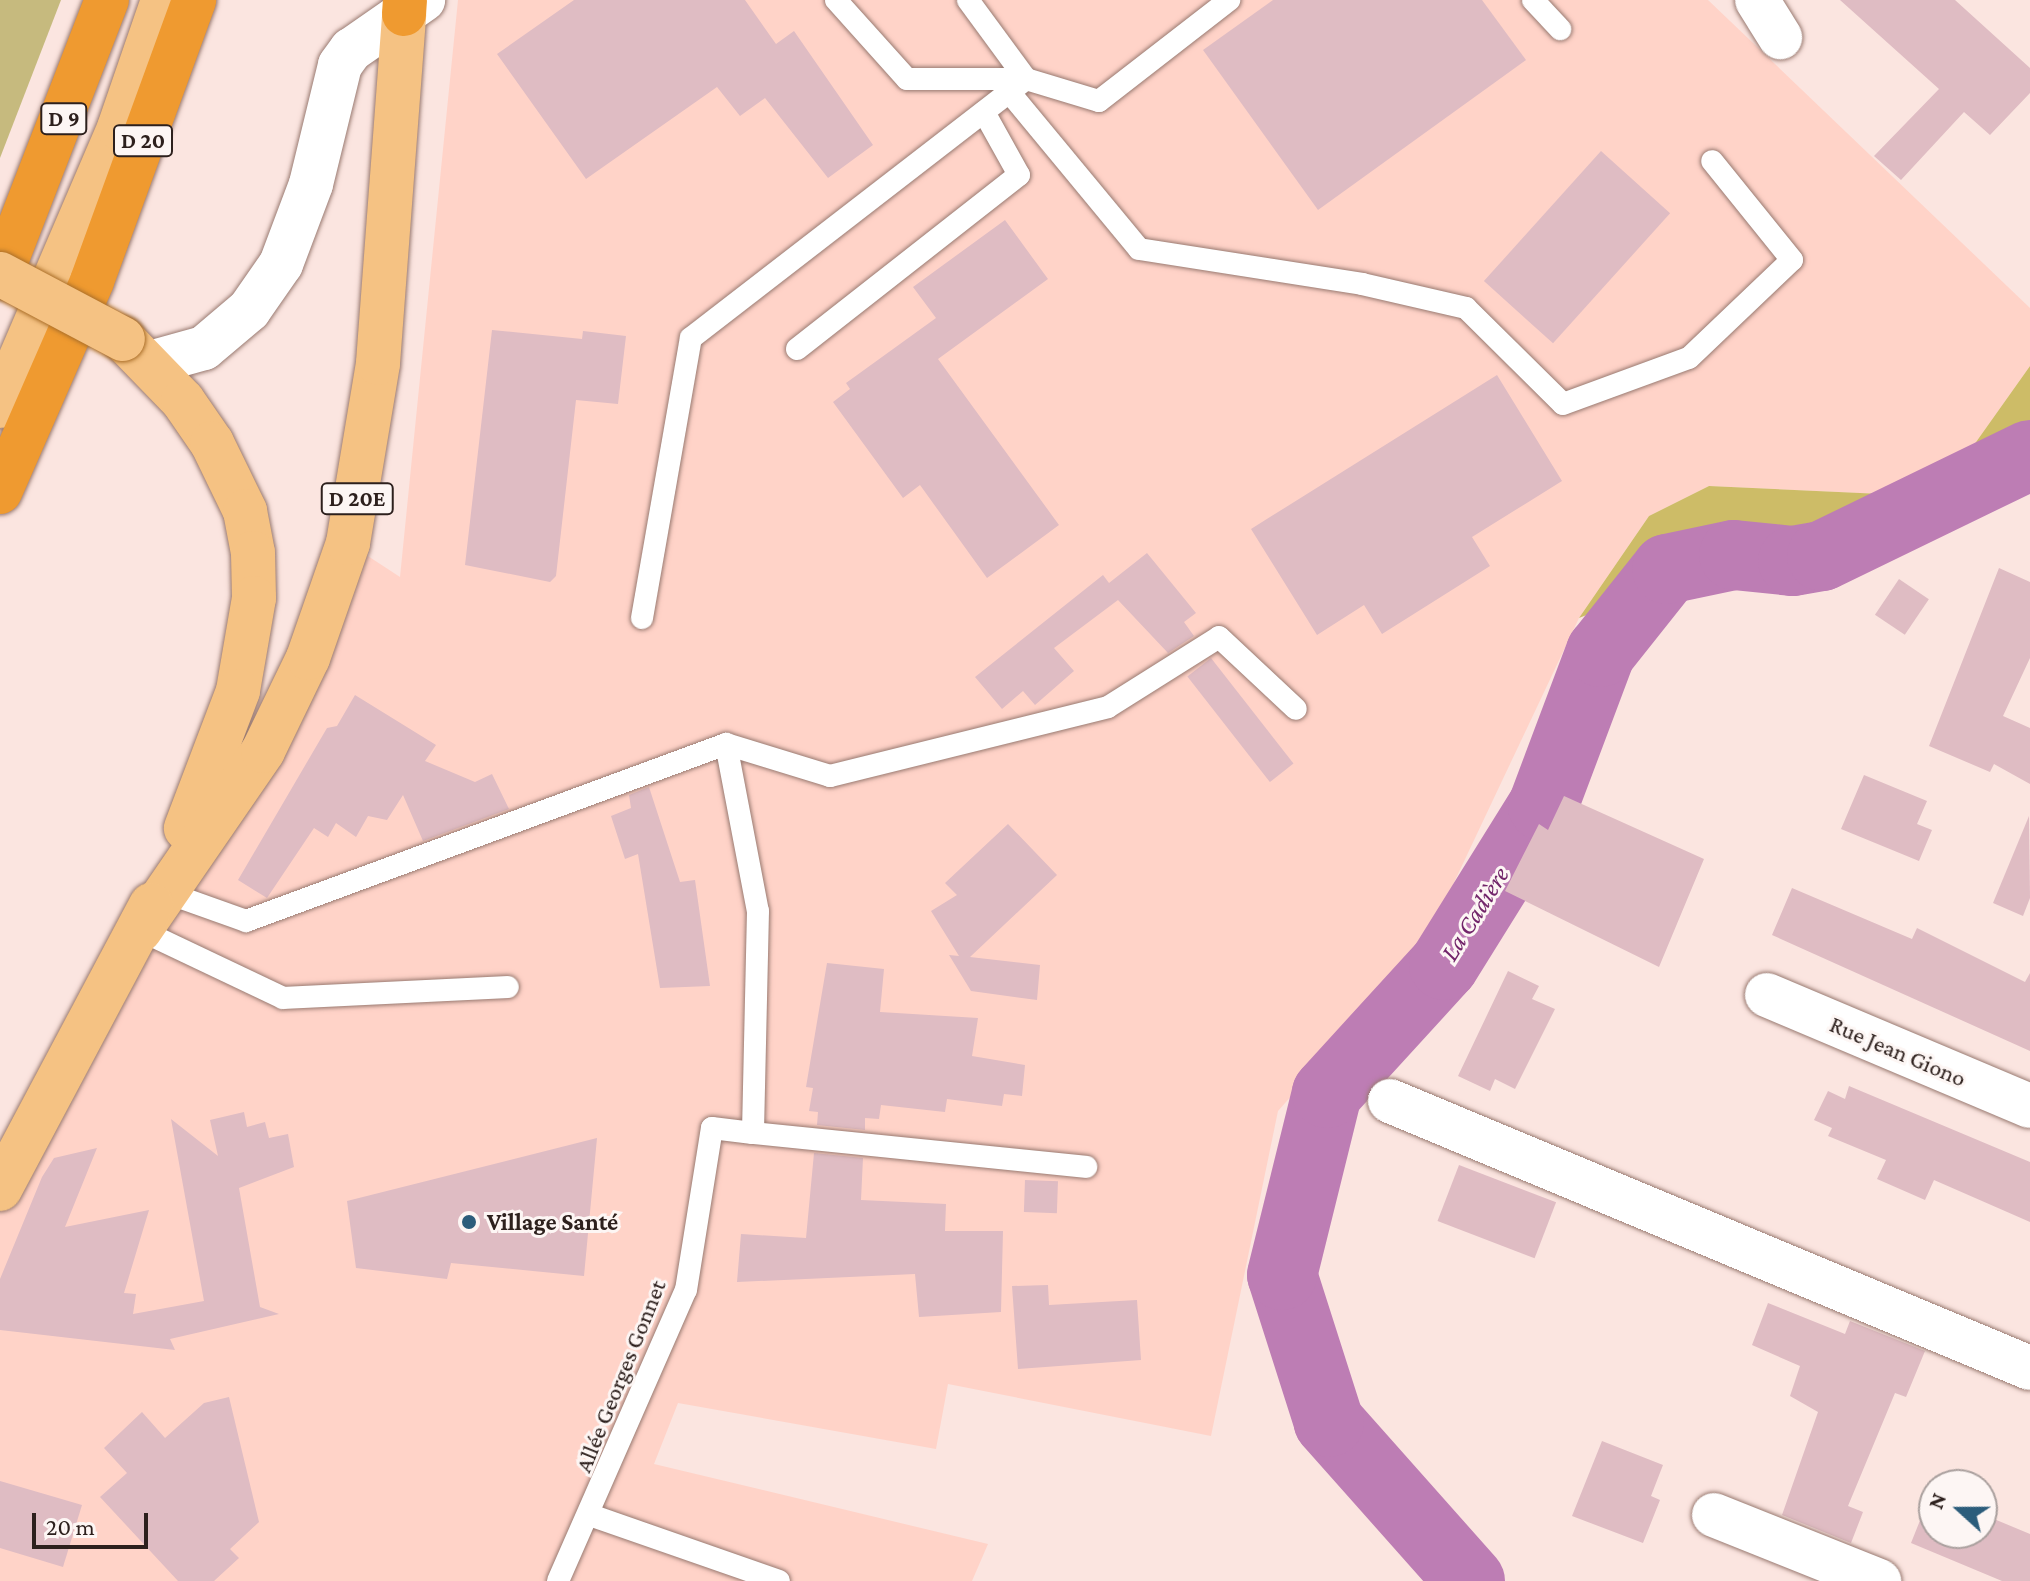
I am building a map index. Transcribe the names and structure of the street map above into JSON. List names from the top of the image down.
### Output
{
  "streets": {
    "highway": ["D 9", "D 20"],
    "main road": ["D 20E"],
    "street": ["Rue Jean Giono"],
    "lane": ["Allée Georges Gonnet"]
  },
  "crossings": [
    ["D 9", "D 20E"]
  ],
  "water": ["La Cadière"],
  "places": ["Village Santé"],
  "scale_bar": "20 m",
  "north": "left"
}
